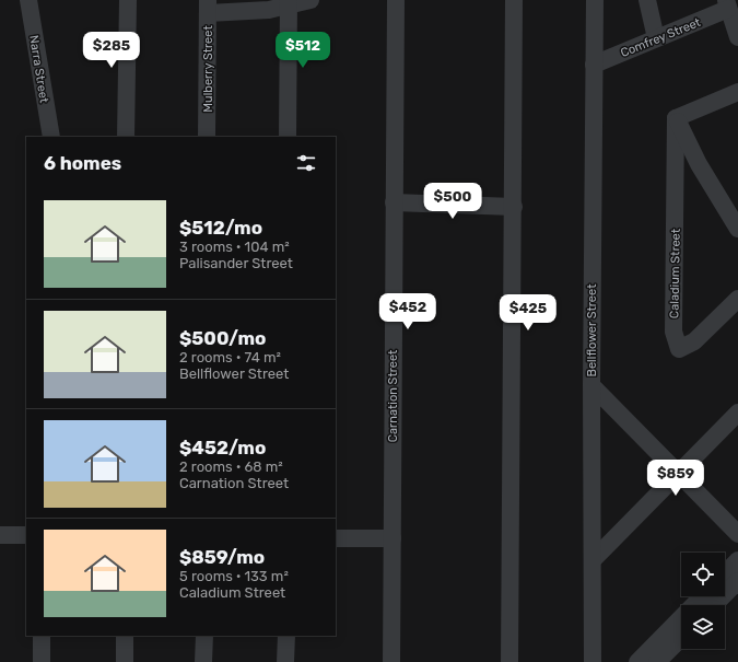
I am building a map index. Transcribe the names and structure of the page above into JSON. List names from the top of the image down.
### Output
{
  "streets": {
    "street": [
      "Comfrey Street",
      "Narra Street",
      "Mulberry Street",
      "Caladium Street",
      "Bellflower Street",
      "Carnation Street"
    ]
  },
  "crossings": [
    ["Comfrey Street", "Bellflower Street"]
  ],
  "page": {
    "price": [
      "$285",
      "$512",
      "$500",
      "$452",
      "$425",
      "$859"
    ],
    "heading": "6 homes",
    "list": [
      {
        "name": "$512/mo",
        "note": "3 rooms · 104 m² · Palisander Street"
      },
      {
        "name": "$500/mo",
        "note": "2 rooms · 74 m² · Bellflower Street"
      },
      {
        "name": "$452/mo",
        "note": "2 rooms · 68 m² · Carnation Street"
      },
      {
        "name": "$859/mo",
        "note": "5 rooms · 133 m² · Caladium Street"
      }
    ]
  }
}
